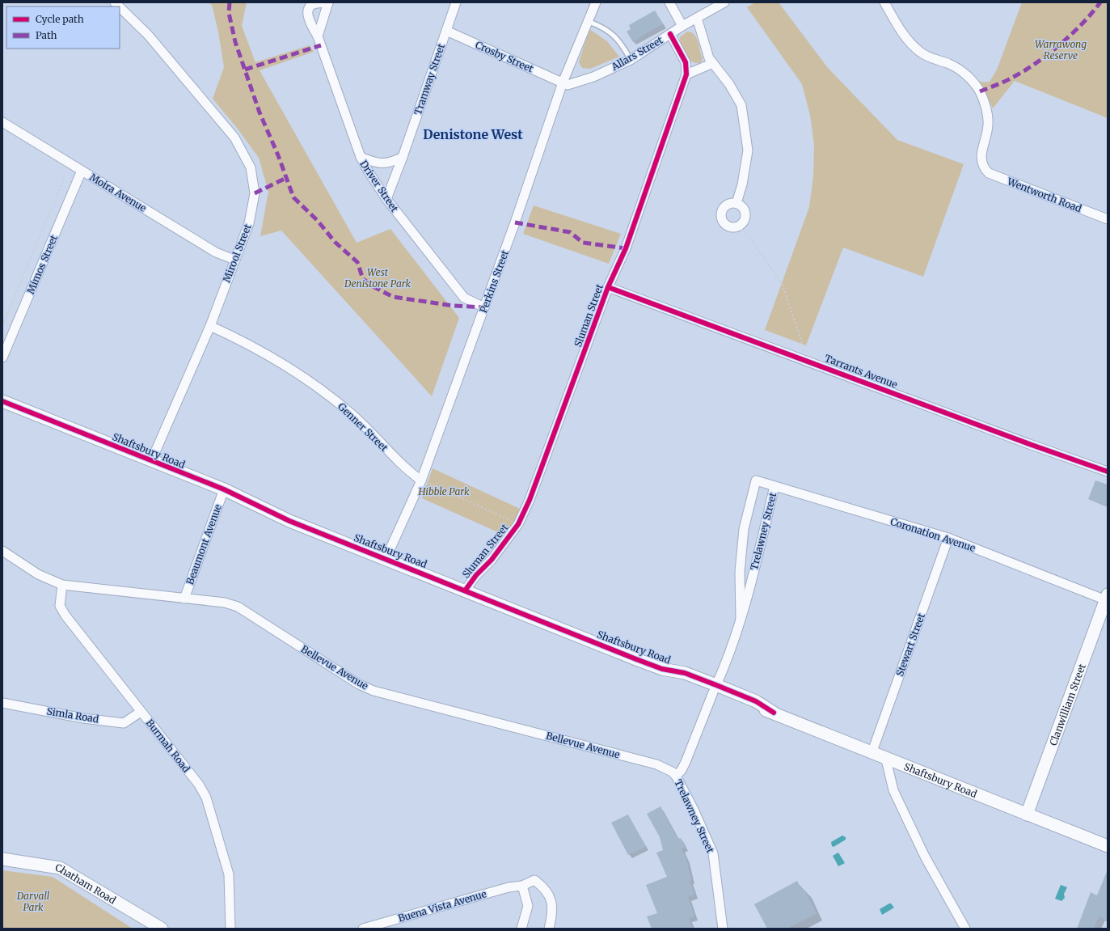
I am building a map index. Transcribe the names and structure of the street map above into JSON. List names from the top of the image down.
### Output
{
  "streets": {
    "street": [
      "Allars Street",
      "Crosby Street",
      "Tramway Street",
      "Driver Street",
      "Moira Avenue",
      "Wentworth Road",
      "Mirool Street",
      "Mimos Street",
      "Perkins Street",
      "Sluman Street",
      "Tarrants Avenue",
      "Genner Street",
      "Shaftsbury Road",
      "Trelawney Street",
      "Coronation Avenue",
      "Beaumont Avenue",
      "Stewart Street",
      "Bellevue Avenue",
      "Clanwilliam Street",
      "Simla Road",
      "Burmah Road",
      "Chatham Road",
      "Buena Vista Avenue"
    ]
  },
  "crossings": [
    ["Allars Street", "Crosby Street"],
    ["Allars Street", "Perkins Street"],
    ["Allars Street", "Sluman Street"],
    ["Crosby Street", "Tramway Street"],
    ["Crosby Street", "Perkins Street"],
    ["Tramway Street", "Driver Street"],
    ["Driver Street", "Perkins Street"],
    ["Moira Avenue", "Mirool Street"],
    ["Moira Avenue", "Mimos Street"],
    ["Mirool Street", "Genner Street"],
    ["Mirool Street", "Shaftsbury Road"],
    ["Perkins Street", "Genner Street"],
    ["Perkins Street", "Shaftsbury Road"],
    ["Sluman Street", "Tarrants Avenue"],
    ["Sluman Street", "Shaftsbury Road"],
    ["Shaftsbury Road", "Trelawney Street"],
    ["Shaftsbury Road", "Beaumont Avenue"],
    ["Shaftsbury Road", "Stewart Street"],
    ["Shaftsbury Road", "Clanwilliam Street"],
    ["Trelawney Street", "Coronation Avenue"],
    ["Trelawney Street", "Bellevue Avenue"],
    ["Coronation Avenue", "Stewart Street"],
    ["Coronation Avenue", "Clanwilliam Street"],
    ["Beaumont Avenue", "Bellevue Avenue"],
    ["Bellevue Avenue", "Burmah Road"],
    ["Simla Road", "Burmah Road"]
  ],
  "districts": ["Denistone West"],
  "parks": [
    "Warrawong Reserve",
    "West Denistone Park",
    "Hibble Park",
    "Darvall Park"
  ],
  "legend": ["Cycle path", "Path"]
}
